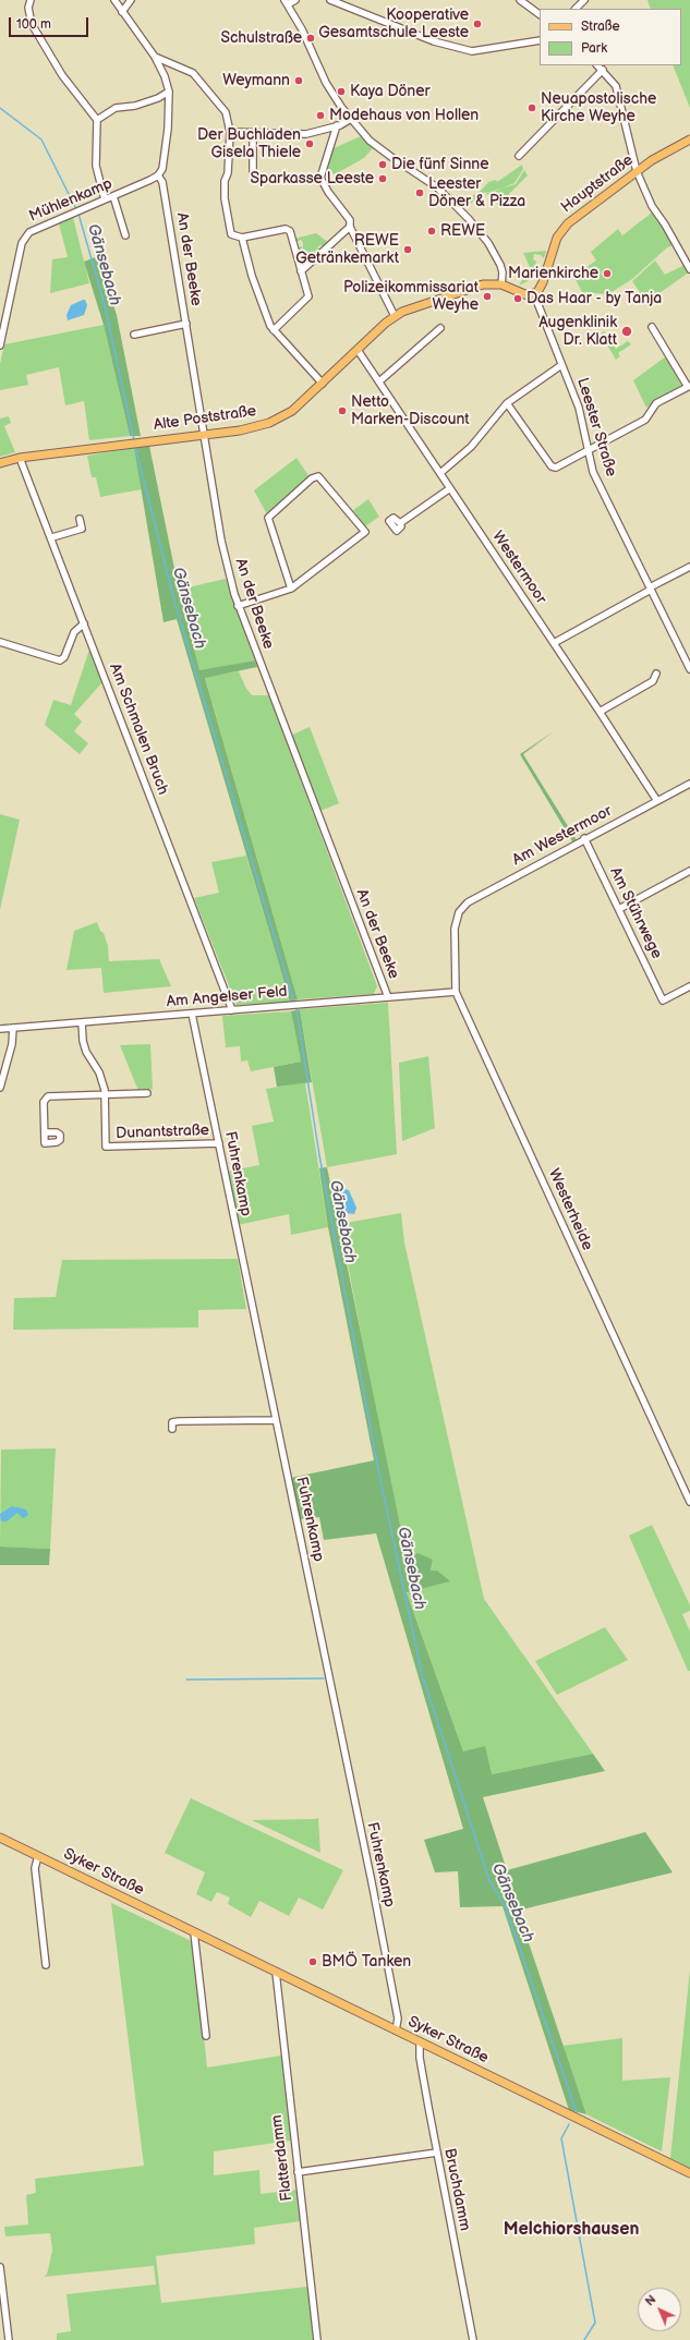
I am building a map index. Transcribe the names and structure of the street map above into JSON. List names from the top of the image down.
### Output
{
  "streets": {
    "main road": ["Hauptstraße", "Alte Poststraße", "Syker Straße"],
    "street": [
      "Mühlenkamp",
      "An der Beeke",
      "Leester Straße",
      "Westermoor",
      "Am Schmalen Bruch",
      "Am Westermoor",
      "Am Stührwege",
      "Am Angelser Feld",
      "Dunantstraße",
      "Fuhrenkamp",
      "Westerheide",
      "Flatterdamm",
      "Bruchdamm"
    ]
  },
  "crossings": [
    ["Hauptstraße", "Leester Straße"],
    ["Mühlenkamp", "An der Beeke"],
    ["An der Beeke", "Alte Poststraße"],
    ["An der Beeke", "Am Angelser Feld"],
    ["Alte Poststraße", "Westermoor"],
    ["Alte Poststraße", "Am Schmalen Bruch"],
    ["Westermoor", "Am Westermoor"],
    ["Am Schmalen Bruch", "Am Angelser Feld"],
    ["Am Westermoor", "Am Stührwege"],
    ["Am Westermoor", "Westerheide"],
    ["Am Angelser Feld", "Dunantstraße"],
    ["Am Angelser Feld", "Fuhrenkamp"],
    ["Am Angelser Feld", "Westerheide"],
    ["Dunantstraße", "Fuhrenkamp"],
    ["Fuhrenkamp", "Syker Straße"],
    ["Syker Straße", "Flatterdamm"],
    ["Syker Straße", "Bruchdamm"]
  ],
  "districts": ["Melchiorshausen"],
  "water": ["Gänsebach"],
  "places": [
    "Kooperative Gesamtschule Leeste",
    "Schulstraße",
    "Weymann",
    "Kaya Döner",
    "Neuapostolische Kirche Weyhe",
    "Modehaus von Hollen",
    "Der Buchladen Gisela Thiele",
    "Die fünf Sinne",
    "Sparkasse Leeste",
    "Leester Döner & Pizza",
    "REWE",
    "REWE Getränkemarkt",
    "Marienkirche",
    "Polizeikommissariat Weyhe",
    "Das Haar - by Tanja",
    "Augenklinik Dr. Klatt",
    "Netto Marken-Discount",
    "BMÖ Tanken"
  ],
  "legend": ["Straße", "Park"],
  "scale_bar": "100 m",
  "north": "top left"
}
